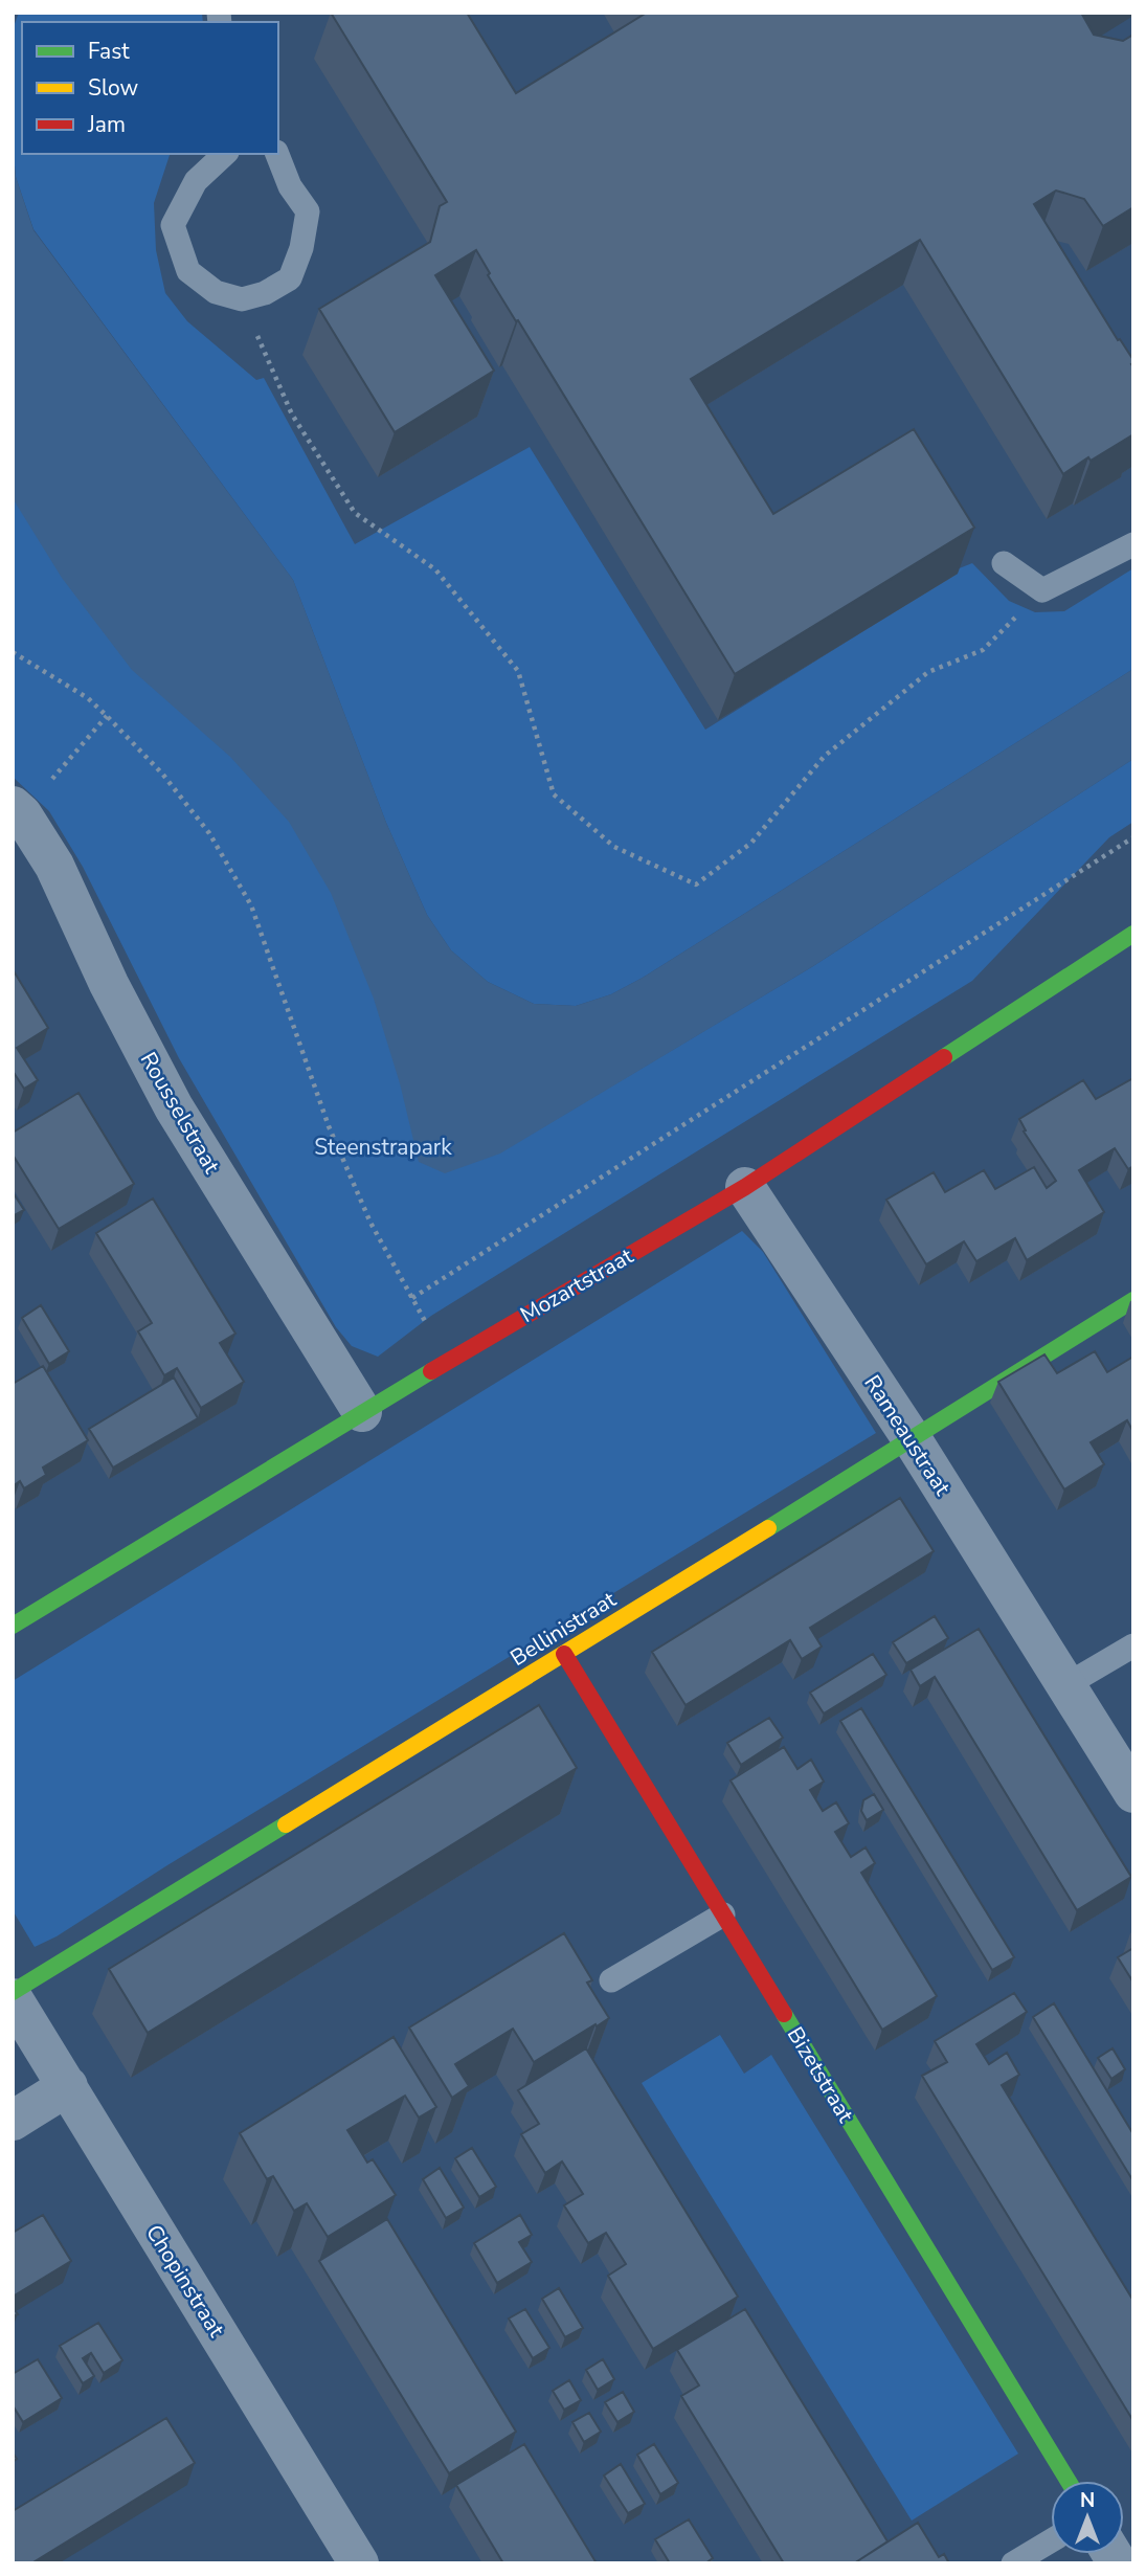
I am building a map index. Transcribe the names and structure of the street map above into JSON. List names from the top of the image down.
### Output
{
  "streets": {
    "street": [
      "Rousselstraat",
      "Mozartstraat",
      "Rameaustraat",
      "Bellinistraat",
      "Bizetstraat",
      "Chopinstraat"
    ]
  },
  "crossings": [
    ["Rousselstraat", "Mozartstraat"],
    ["Mozartstraat", "Rameaustraat"],
    ["Rameaustraat", "Bellinistraat"],
    ["Bellinistraat", "Bizetstraat"]
  ],
  "parks": ["Steenstrapark"],
  "legend": ["Fast", "Slow", "Jam"],
  "north": "top"
}
